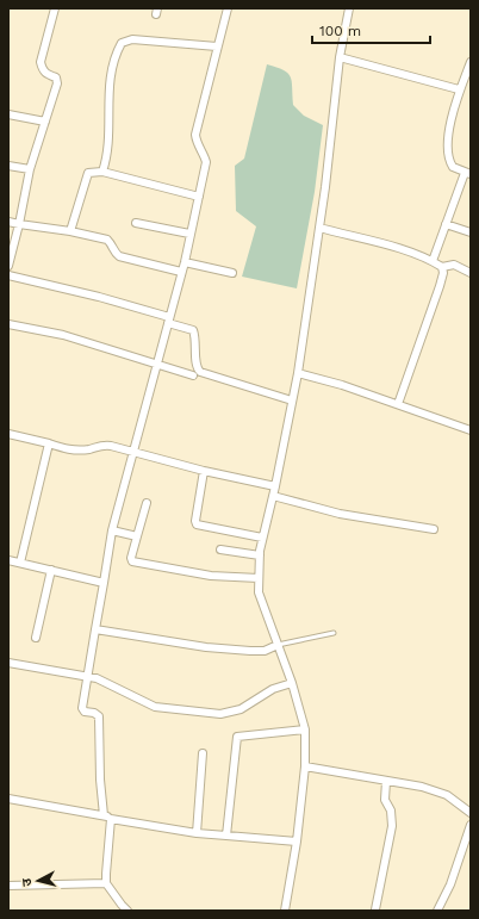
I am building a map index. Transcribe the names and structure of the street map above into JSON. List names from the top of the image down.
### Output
{
  "scale_bar": "100 m",
  "north": "left"
}
